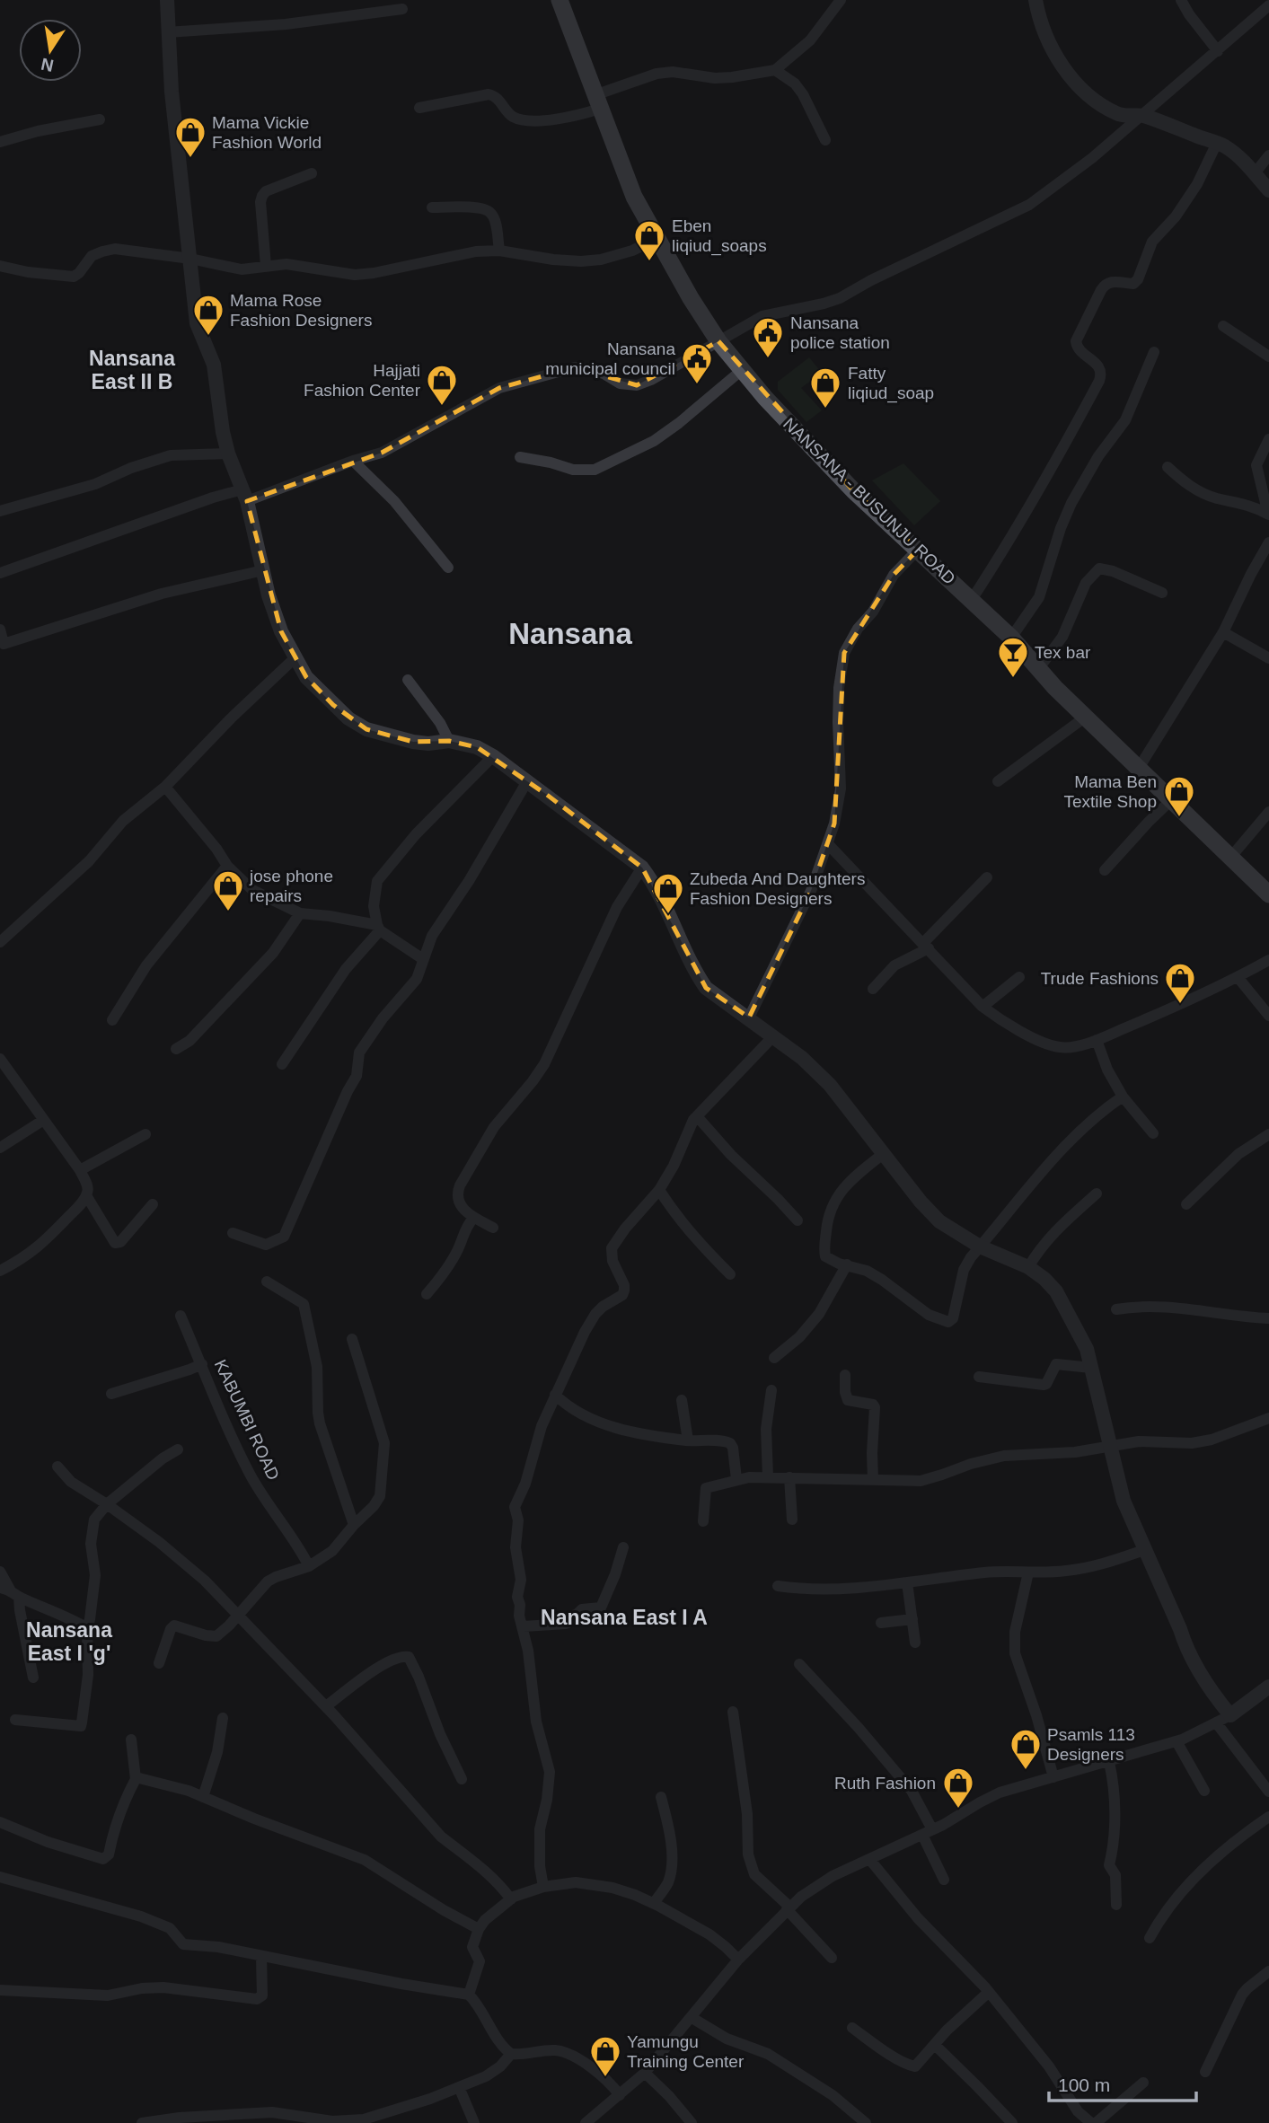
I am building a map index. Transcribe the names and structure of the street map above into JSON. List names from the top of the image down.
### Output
{
  "streets": {
    "main road": ["NANSANA - BUSUNJU ROAD"],
    "street": ["KABUMBI ROAD"]
  },
  "districts": [
    "Nansana East II B",
    "Nansana",
    "Nansana East I A",
    "Nansana East I 'g'"
  ],
  "places": {
    "shop": [
      "Mama Vickie Fashion World",
      "Eben liqiud_soaps",
      "Mama Rose Fashion Designers",
      "Hajjati Fashion Center",
      "Fatty liqiud_soap",
      "Mama Ben Textile Shop",
      "jose phone repairs",
      "Zubeda And Daughters Fashion Designers",
      "Trude Fashions",
      "Psamls 113 Designers",
      "Ruth Fashion",
      "Yamungu Training Center"
    ],
    "public building": ["Nansana police station", "Nansana municipal council"],
    "bar": ["Tex bar"]
  },
  "scale_bar": "100 m",
  "north": "bottom"
}
